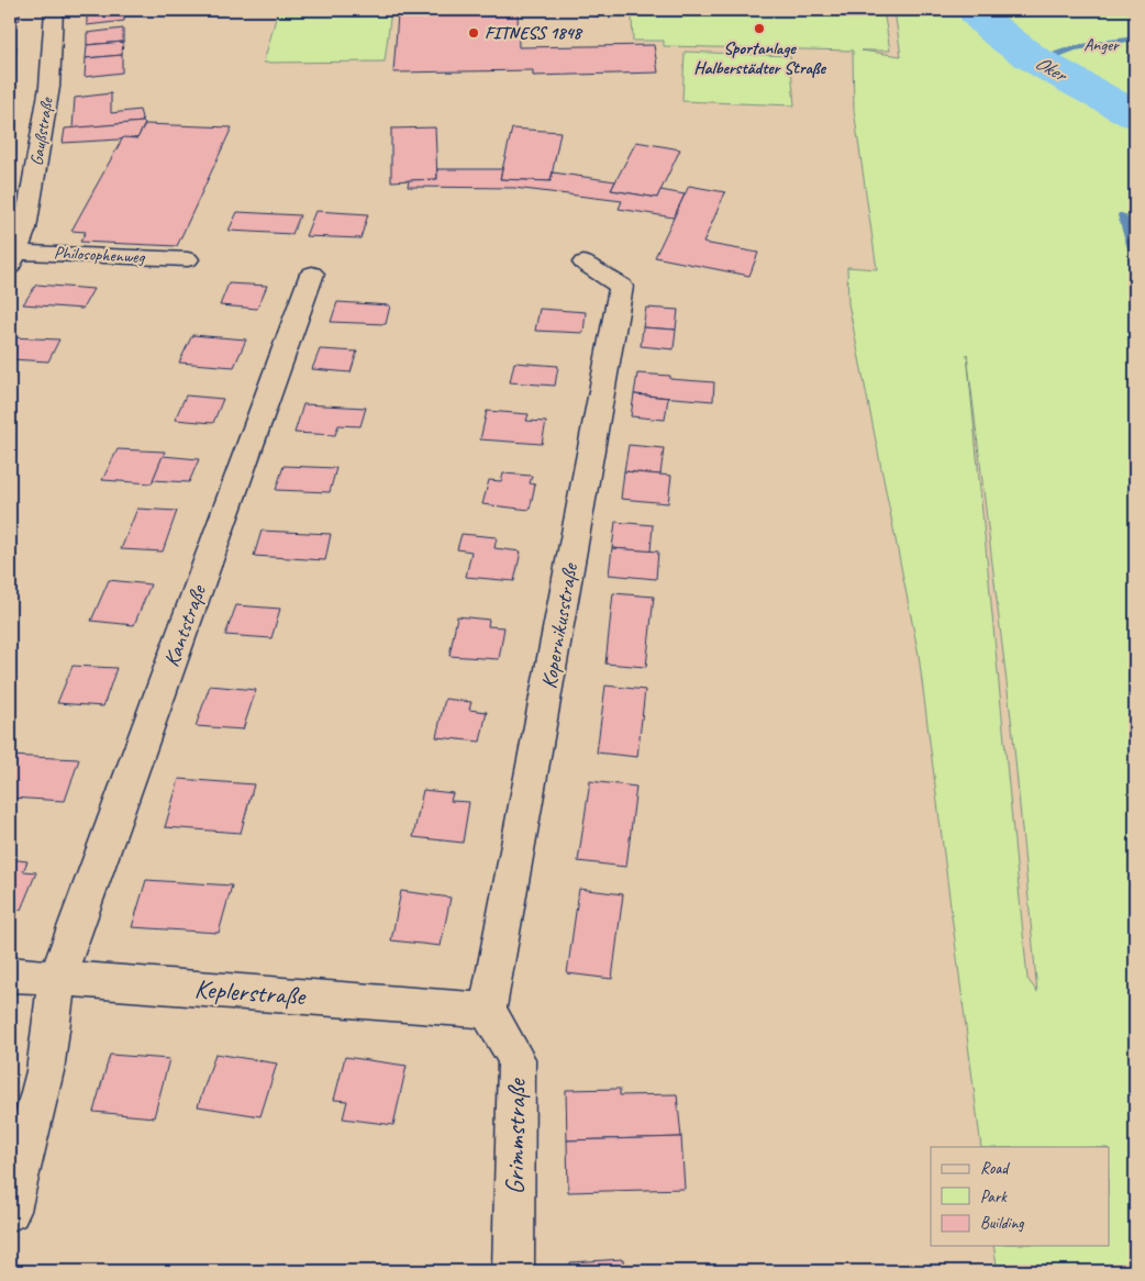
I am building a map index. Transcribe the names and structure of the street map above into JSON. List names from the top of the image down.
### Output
{
  "streets": {
    "street": [
      "Gaußstraße",
      "Philosophenweg",
      "Kantstraße",
      "Kopernikusstraße",
      "Keplerstraße",
      "Grimmstraße"
    ]
  },
  "crossings": [
    ["Gaußstraße", "Philosophenweg"],
    ["Kantstraße", "Keplerstraße"],
    ["Kopernikusstraße", "Keplerstraße"],
    ["Kopernikusstraße", "Grimmstraße"],
    ["Keplerstraße", "Grimmstraße"]
  ],
  "water": ["Oker"],
  "parks": ["Anger"],
  "places": ["Sportanlage Halberstädter Straße", "FITNESS 1848"],
  "legend": ["Road", "Park", "Building"]
}
